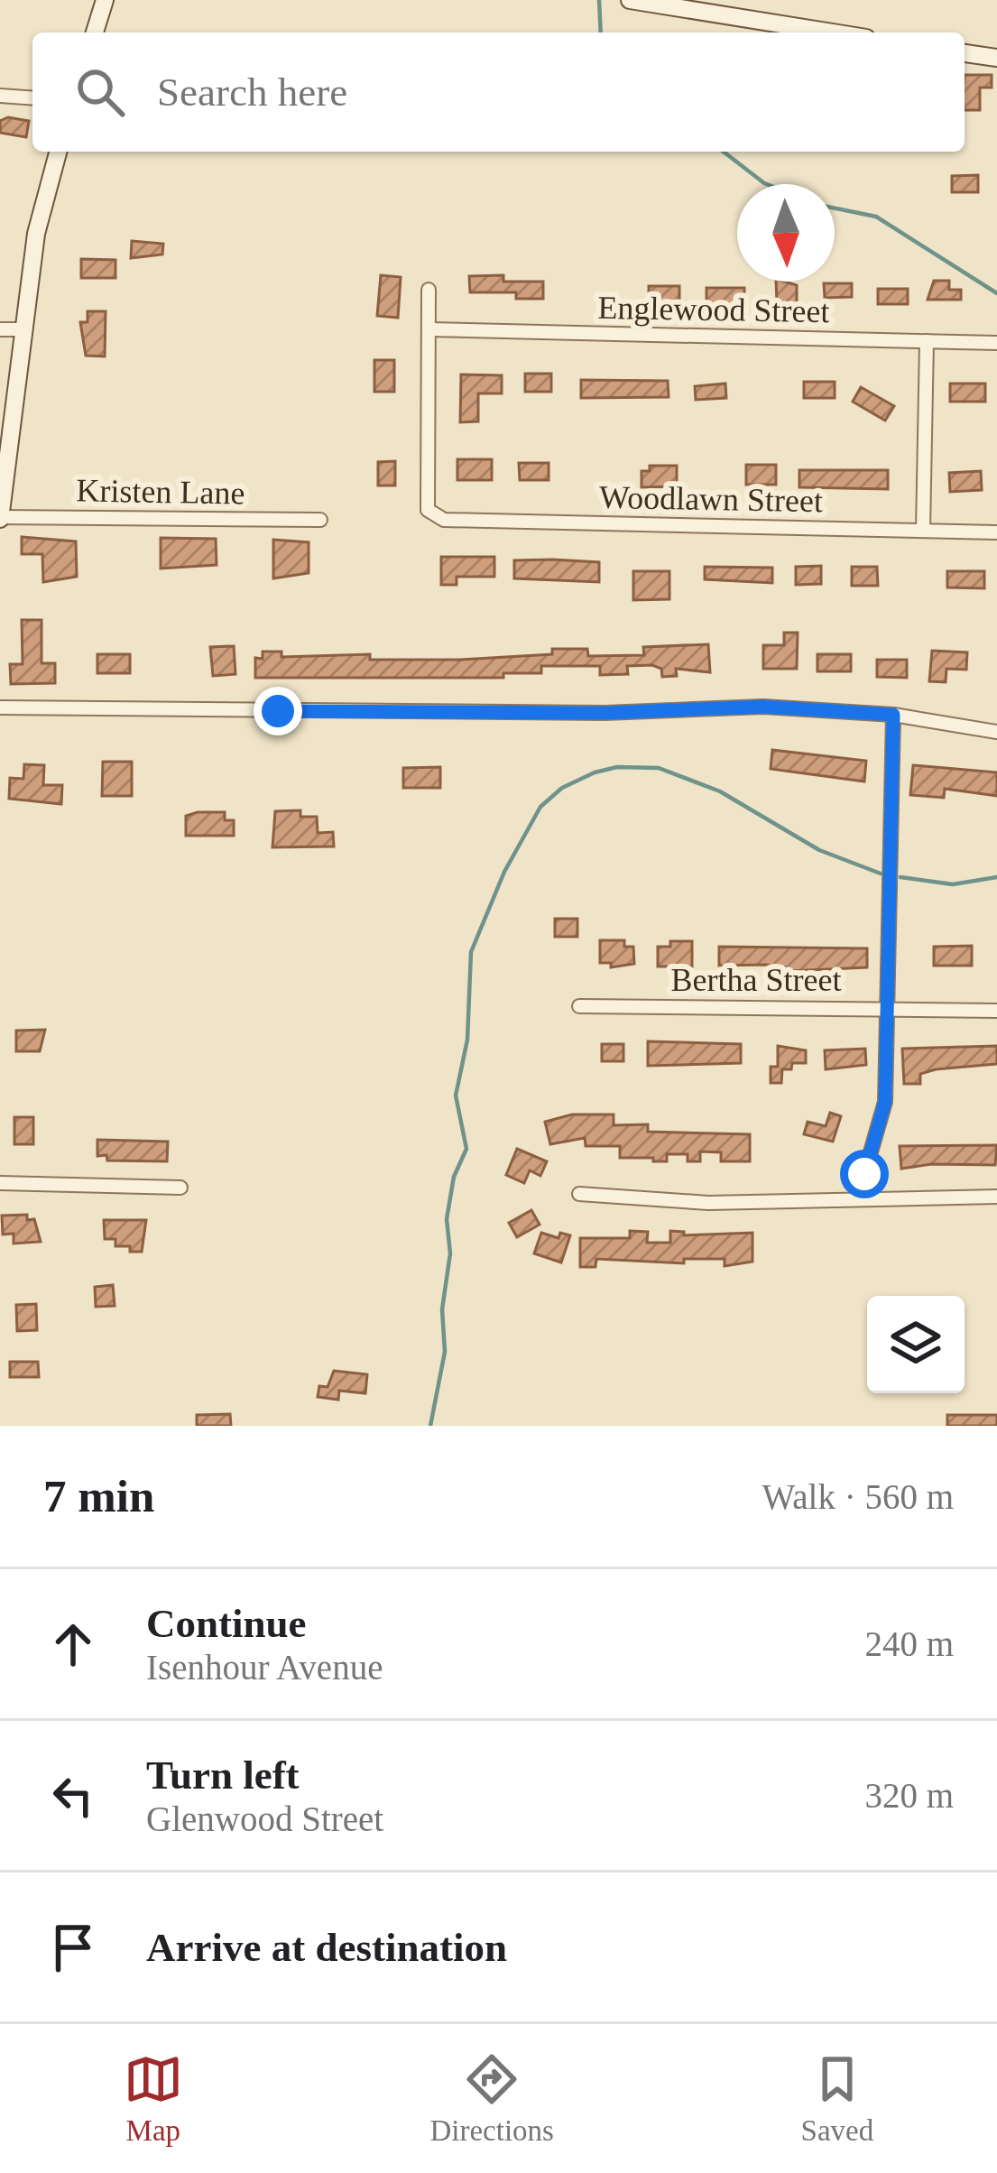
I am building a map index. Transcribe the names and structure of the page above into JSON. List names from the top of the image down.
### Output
{
  "streets": {
    "street": [
      "Englewood Street",
      "Kristen Lane",
      "Woodlawn Street",
      "Bertha Street"
    ]
  },
  "crossings": [
    ["Englewood Street", "Woodlawn Street"]
  ],
  "north": "bottom",
  "page": {
    "search": "Search here",
    "heading": ["7 min", "Walk · 560 m"],
    "list": [
      ["Continue", "Isenhour Avenue", "240 m"],
      ["Turn left", "Glenwood Street", "320 m"],
      "Arrive at destination"
    ],
    "nav": ["Map", "Directions", "Saved"]
  }
}
